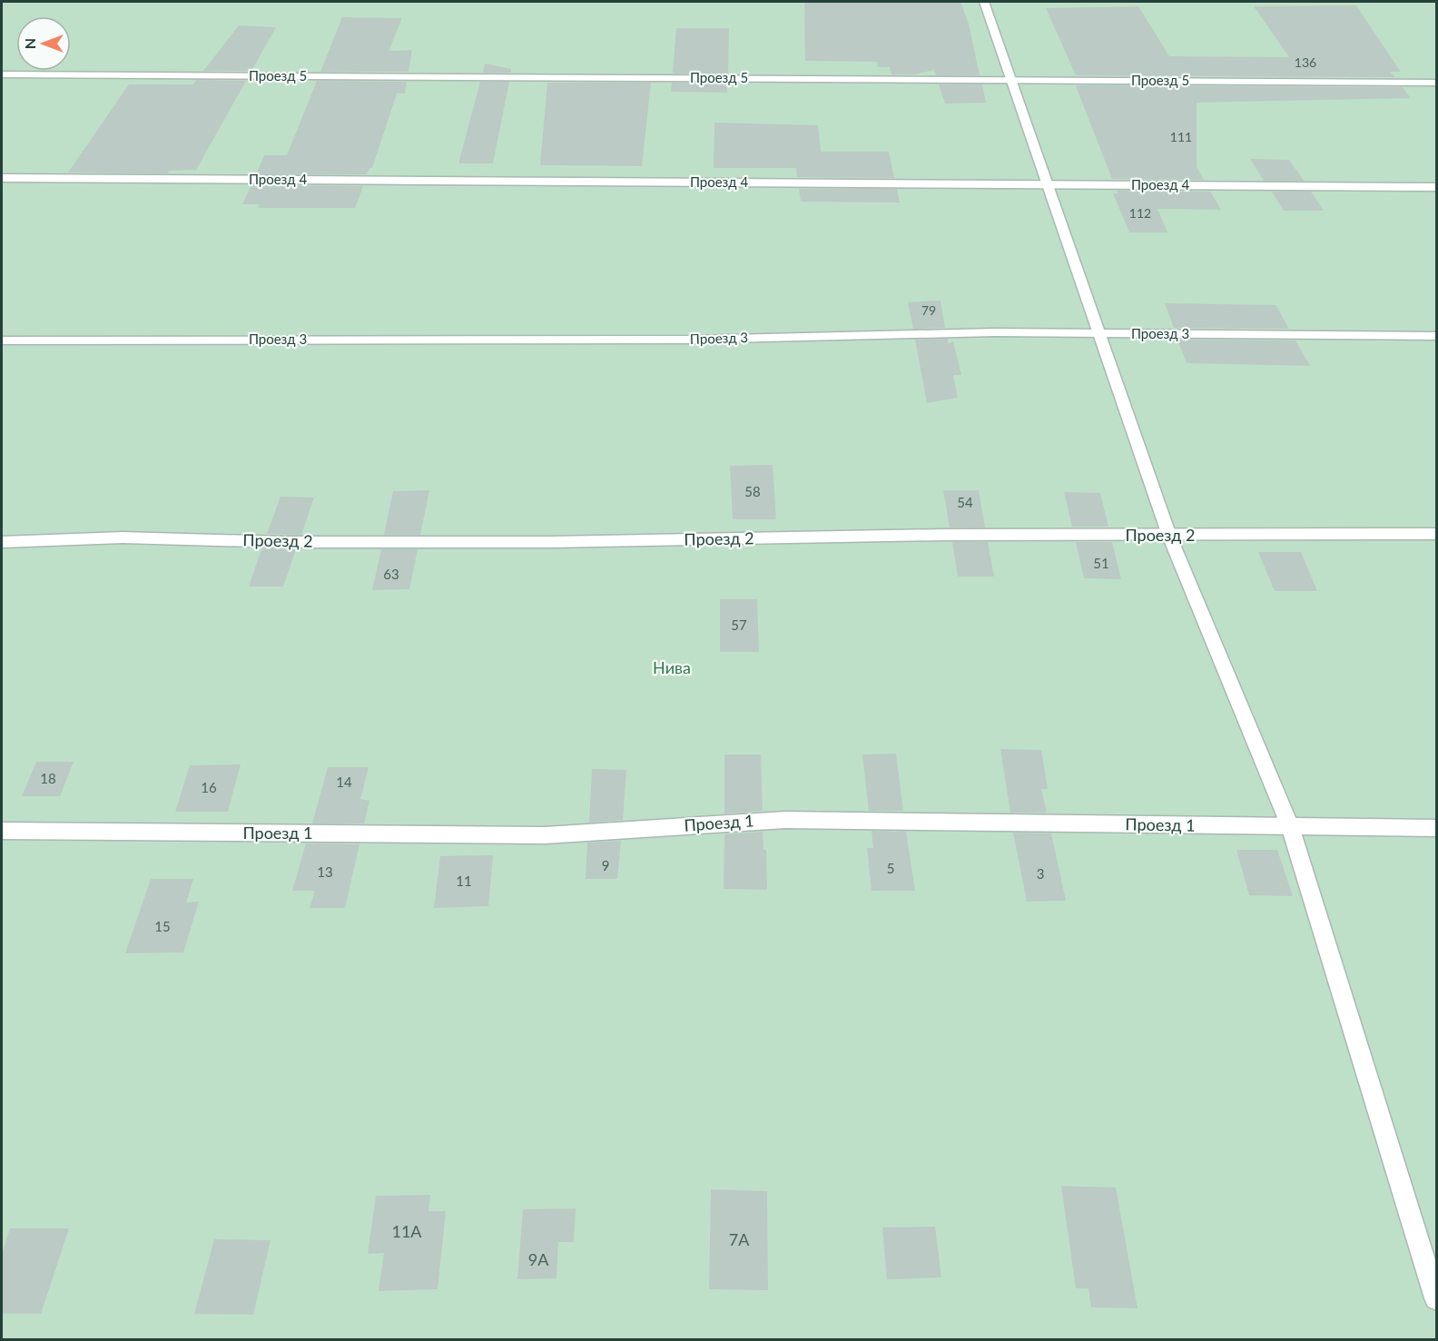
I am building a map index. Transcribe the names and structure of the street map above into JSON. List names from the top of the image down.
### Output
{
  "streets": {
    "street": [
      "Проезд 5",
      "Проезд 4",
      "Проезд 3",
      "Проезд 2",
      "Проезд 1"
    ]
  },
  "parks": ["Нива"],
  "house_numbers": [
    "136",
    "111",
    "112",
    "79",
    "58",
    "54",
    "51",
    "63",
    "57",
    "18",
    "14",
    "16",
    "9",
    "5",
    "13",
    "3",
    "11",
    "15",
    "11А",
    "7А",
    "9А"
  ],
  "north": "left"
}
